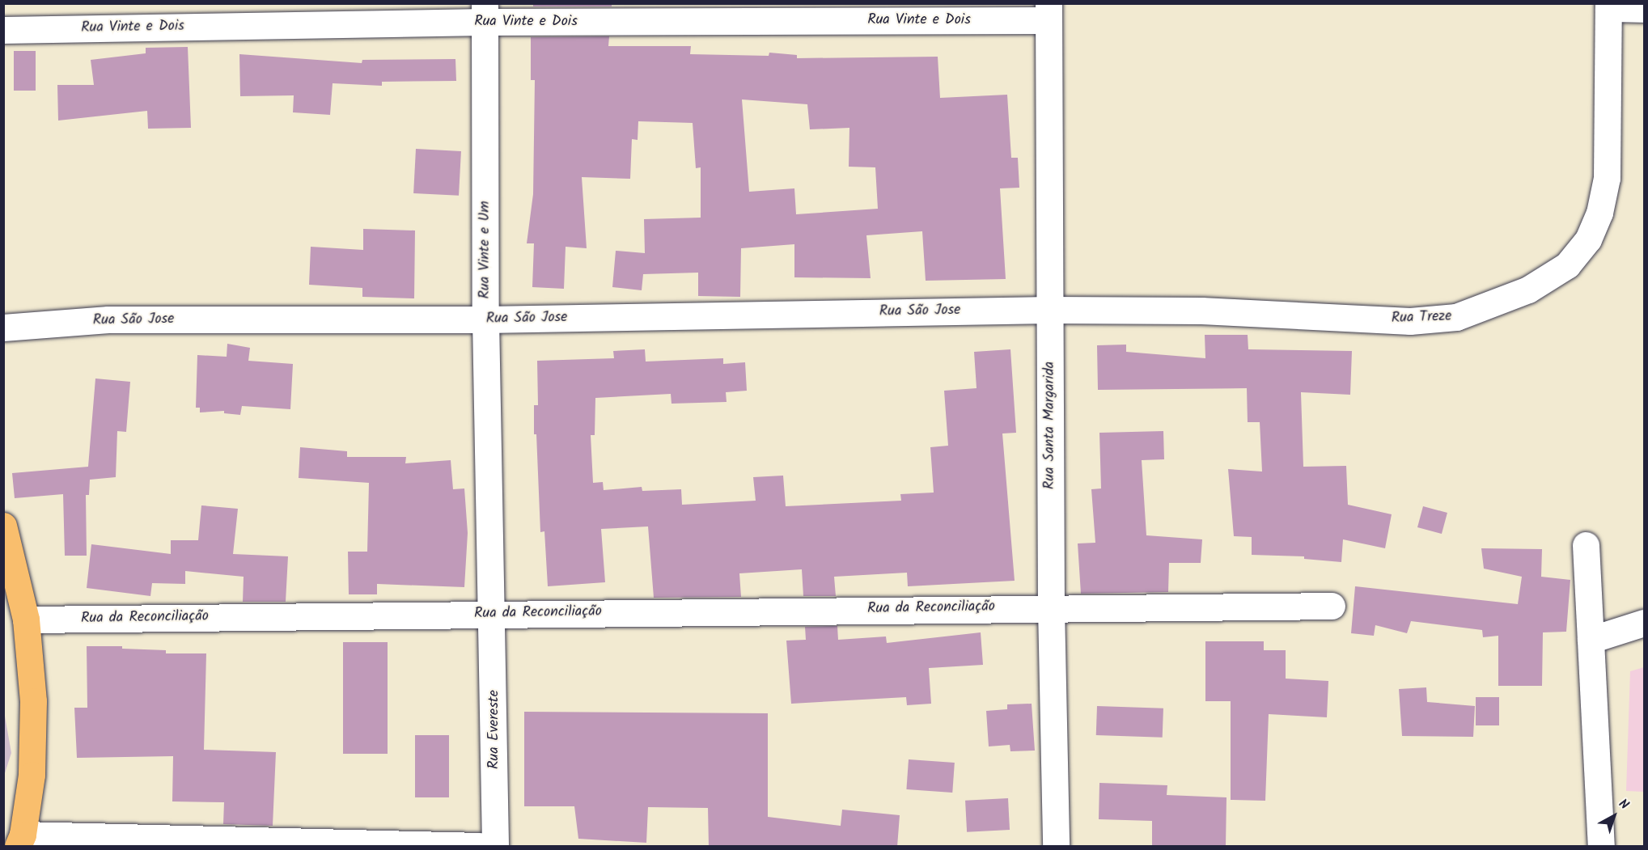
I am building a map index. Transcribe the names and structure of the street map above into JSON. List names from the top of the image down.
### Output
{
  "streets": {
    "street": [
      "Rua Vinte e Dois",
      "Rua Vinte e Um",
      "Rua São Jose",
      "Rua Treze",
      "Rua Santa Margarida",
      "Rua da Reconciliação",
      "Rua Evereste"
    ]
  },
  "crossings": [
    ["Rua Vinte e Dois", "Rua Vinte e Um"],
    ["Rua Vinte e Dois", "Rua Santa Margarida"],
    ["Rua Vinte e Um", "Rua São Jose"],
    ["Rua Vinte e Um", "Rua da Reconciliação"],
    ["Rua Vinte e Um", "Rua Evereste"],
    ["Rua São Jose", "Rua Treze"],
    ["Rua São Jose", "Rua Santa Margarida"],
    ["Rua Treze", "Rua Santa Margarida"],
    ["Rua Santa Margarida", "Rua da Reconciliação"],
    ["Rua da Reconciliação", "Rua Evereste"]
  ],
  "north": "top right"
}
